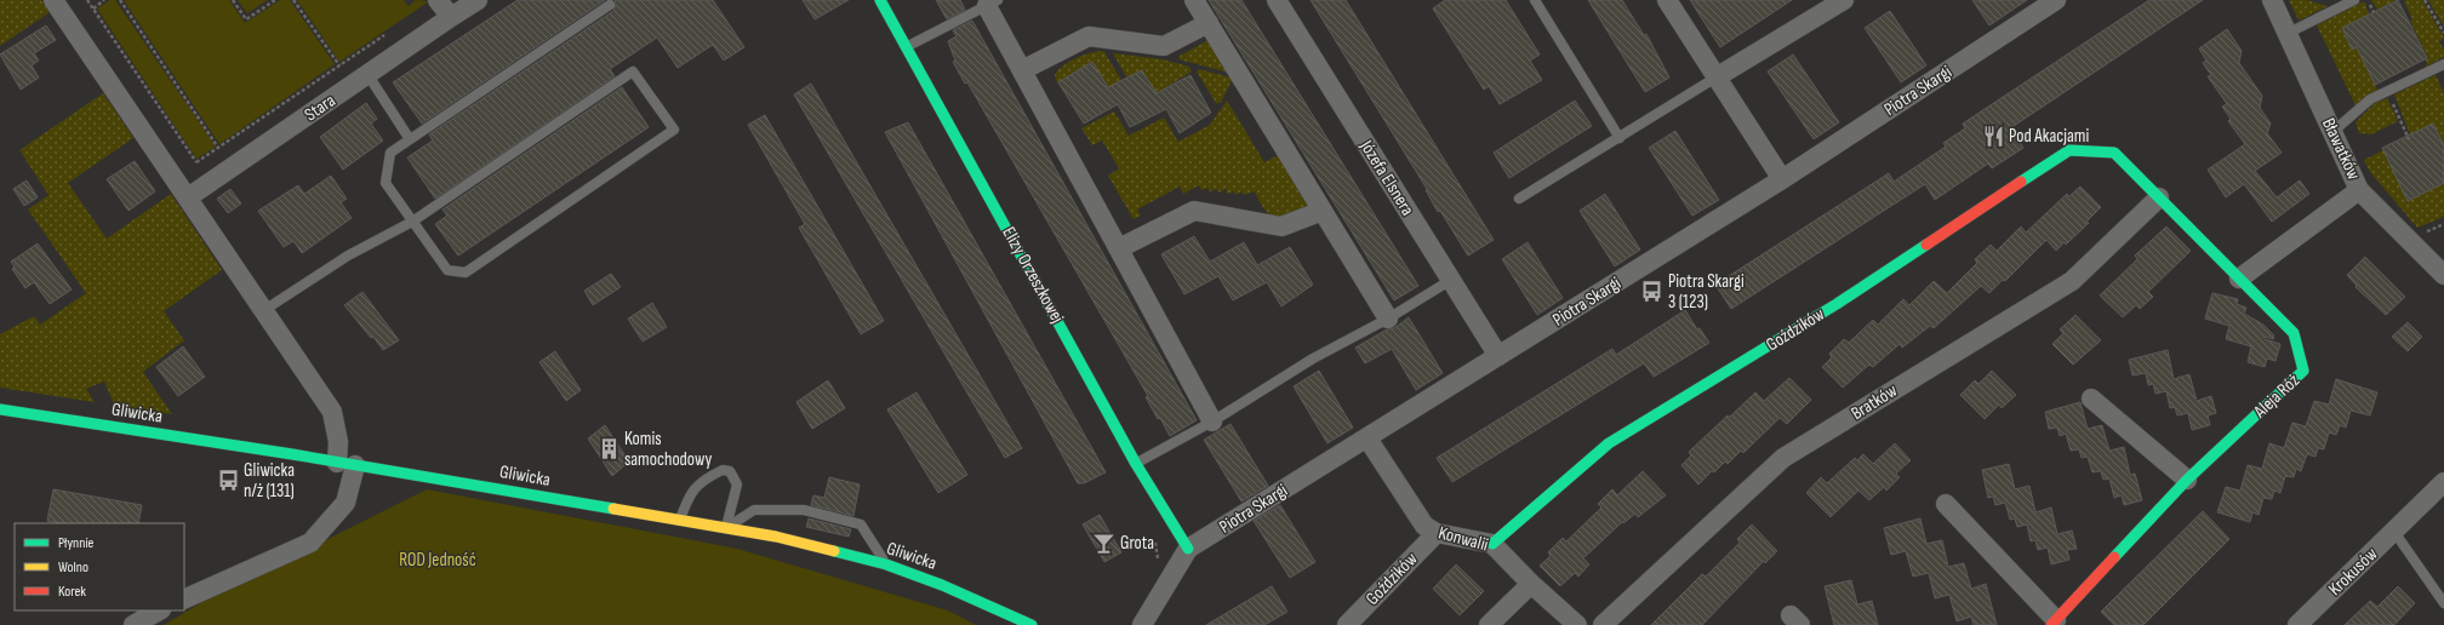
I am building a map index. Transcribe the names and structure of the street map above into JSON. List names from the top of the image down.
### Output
{
  "streets": {
    "street": [
      "Piotra Skargi",
      "Stara",
      "Bławatków",
      "Józefa Elsnera",
      "Elizy Orzeszkowej",
      "Goździków",
      "Aleja Róż",
      "Bratków",
      "Gliwicka",
      "Konwalii",
      "Krokusów"
    ]
  },
  "crossings": [
    ["Piotra Skargi", "Józefa Elsnera"],
    ["Piotra Skargi", "Elizy Orzeszkowej"],
    ["Piotra Skargi", "Konwalii"],
    ["Goździków", "Aleja Róż"],
    ["Goździków", "Konwalii"],
    ["Aleja Róż", "Bratków"]
  ],
  "parks": ["ROD Jedność"],
  "places": {
    "restaurant": ["Pod Akacjami"],
    "bus stop": ["Piotra Skargi 3 (123)", "Gliwicka n/ż (131)"],
    "building": ["Komis samochodowy"],
    "bar": ["Grota"]
  },
  "legend": ["Płynnie", "Wolno", "Korek"]
}
